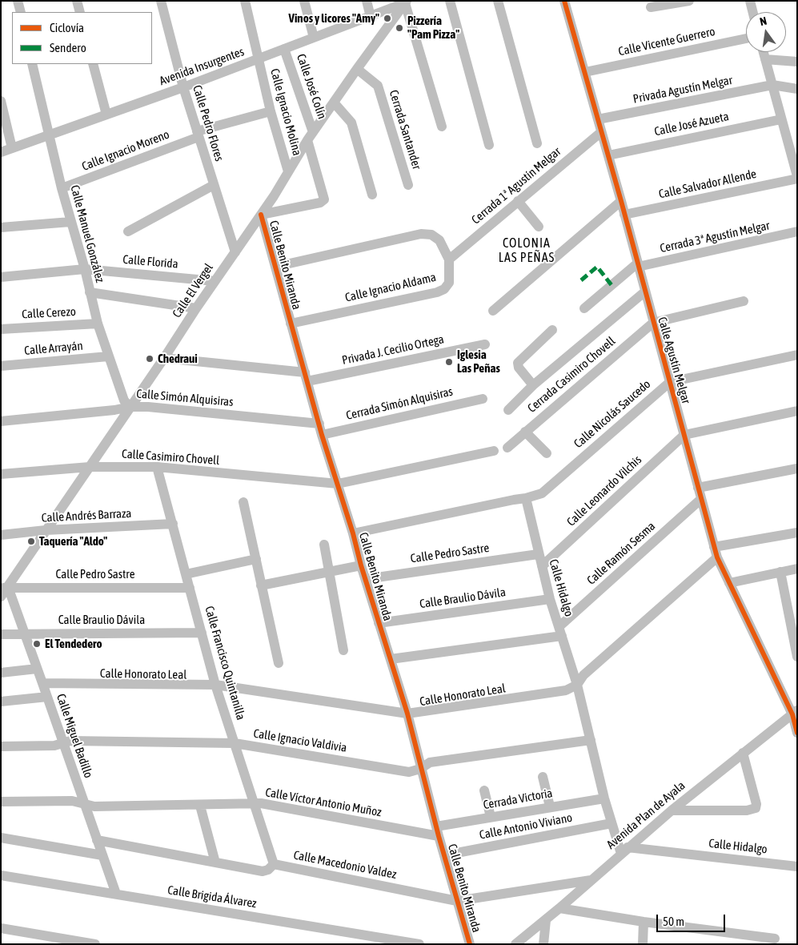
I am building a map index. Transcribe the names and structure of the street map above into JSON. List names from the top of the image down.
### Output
{
  "streets": {
    "street": [
      "Calle Vicente Guerrero",
      "Avenida Insurgentes",
      "Calle José Colín",
      "Privada Agustín Melgar",
      "Calle Ignacio Molina",
      "Calle Pedro Flores",
      "Calle José Azueta",
      "Cerrada Santander",
      "Calle Ignacio Moreno",
      "Calle Salvador Allende",
      "Cerrada 1ª Agustín Melgar",
      "Calle Manuel González",
      "Cerrada 3ª Agustín Melgar",
      "Calle Florida",
      "Calle Benito Miranda",
      "Calle Ignacio Aldama",
      "Calle El Vergel",
      "Calle Cerezo",
      "Calle Arrayán",
      "Privada J. Cecilio Ortega",
      "Calle Agustín Melgar",
      "Cerrada Casimiro Chovell",
      "Calle Simón Alquisiras",
      "Cerrada Simón Alquisiras",
      "Calle Nicolás Saucedo",
      "Calle Casimiro Chovell",
      "Calle Leonardo Vilchis",
      "Calle Andrés Barraza",
      "Calle Pedro Sastre",
      "Calle Ramón Sesma",
      "Calle Hidalgo",
      "Calle Braulio Dávila",
      "Calle Francisco Quintanilla",
      "Calle Honorato Leal",
      "Calle Miguel Badillo",
      "Calle Ignacio Valdivia",
      "Cerrada Victoria",
      "Calle Víctor Antonio Muñoz",
      "Avenida Plan de Ayala",
      "Calle Antonio Viviano",
      "Calle Macedonio Valdez",
      "Calle Brigida Álvarez"
    ]
  },
  "crossings": [
    ["Calle Vicente Guerrero", "Calle Agustín Melgar"],
    ["Avenida Insurgentes", "Calle José Colín"],
    ["Avenida Insurgentes", "Calle Ignacio Molina"],
    ["Avenida Insurgentes", "Calle Pedro Flores"],
    ["Avenida Insurgentes", "Calle Manuel González"],
    ["Avenida Insurgentes", "Calle El Vergel"],
    ["Calle José Colín", "Calle Benito Miranda"],
    ["Calle José Colín", "Calle El Vergel"],
    ["Privada Agustín Melgar", "Calle Agustín Melgar"],
    ["Calle Ignacio Molina", "Calle Ignacio Moreno"],
    ["Calle Ignacio Molina", "Calle El Vergel"],
    ["Calle Pedro Flores", "Calle Ignacio Moreno"],
    ["Calle Pedro Flores", "Calle El Vergel"],
    ["Calle José Azueta", "Calle Agustín Melgar"],
    ["Cerrada Santander", "Calle El Vergel"],
    ["Calle Ignacio Moreno", "Calle Manuel González"],
    ["Calle Salvador Allende", "Calle Agustín Melgar"],
    ["Cerrada 1ª Agustín Melgar", "Calle Ignacio Aldama"],
    ["Cerrada 1ª Agustín Melgar", "Calle Agustín Melgar"],
    ["Calle Manuel González", "Calle Florida"],
    ["Calle Manuel González", "Calle El Vergel"],
    ["Calle Manuel González", "Calle Cerezo"],
    ["Calle Manuel González", "Calle Arrayán"],
    ["Calle Manuel González", "Calle Simón Alquisiras"],
    ["Cerrada 3ª Agustín Melgar", "Calle Agustín Melgar"],
    ["Calle Florida", "Calle El Vergel"],
    ["Calle Benito Miranda", "Calle Ignacio Aldama"],
    ["Calle Benito Miranda", "Calle El Vergel"],
    ["Calle Benito Miranda", "Privada J. Cecilio Ortega"],
    ["Calle Benito Miranda", "Calle Simón Alquisiras"],
    ["Calle Benito Miranda", "Cerrada Simón Alquisiras"],
    ["Calle Benito Miranda", "Calle Casimiro Chovell"],
    ["Calle Benito Miranda", "Calle Pedro Sastre"],
    ["Calle Benito Miranda", "Calle Braulio Dávila"],
    ["Calle Benito Miranda", "Calle Honorato Leal"],
    ["Calle Benito Miranda", "Calle Ignacio Valdivia"],
    ["Calle Benito Miranda", "Cerrada Victoria"],
    ["Calle Benito Miranda", "Calle Víctor Antonio Muñoz"],
    ["Calle Benito Miranda", "Calle Antonio Viviano"],
    ["Calle Benito Miranda", "Calle Macedonio Valdez"],
    ["Calle El Vergel", "Privada J. Cecilio Ortega"],
    ["Calle El Vergel", "Calle Simón Alquisiras"],
    ["Calle El Vergel", "Calle Casimiro Chovell"],
    ["Calle El Vergel", "Calle Andrés Barraza"],
    ["Calle El Vergel", "Calle Pedro Sastre"],
    ["Calle El Vergel", "Calle Miguel Badillo"],
    ["Calle Agustín Melgar", "Cerrada Casimiro Chovell"],
    ["Calle Agustín Melgar", "Calle Nicolás Saucedo"],
    ["Calle Agustín Melgar", "Calle Leonardo Vilchis"],
    ["Calle Agustín Melgar", "Calle Ramón Sesma"],
    ["Calle Agustín Melgar", "Avenida Plan de Ayala"],
    ["Calle Nicolás Saucedo", "Calle Hidalgo"],
    ["Calle Casimiro Chovell", "Calle Francisco Quintanilla"],
    ["Calle Leonardo Vilchis", "Calle Hidalgo"],
    ["Calle Andrés Barraza", "Calle Francisco Quintanilla"],
    ["Calle Pedro Sastre", "Calle Hidalgo"],
    ["Calle Pedro Sastre", "Calle Francisco Quintanilla"],
    ["Calle Pedro Sastre", "Calle Miguel Badillo"],
    ["Calle Ramón Sesma", "Calle Hidalgo"],
    ["Calle Hidalgo", "Calle Braulio Dávila"],
    ["Calle Hidalgo", "Calle Honorato Leal"],
    ["Calle Hidalgo", "Calle Ignacio Valdivia"],
    ["Calle Hidalgo", "Cerrada Victoria"],
    ["Calle Hidalgo", "Avenida Plan de Ayala"],
    ["Calle Hidalgo", "Calle Antonio Viviano"],
    ["Calle Braulio Dávila", "Calle Francisco Quintanilla"],
    ["Calle Braulio Dávila", "Calle Miguel Badillo"],
    ["Calle Francisco Quintanilla", "Calle Honorato Leal"],
    ["Calle Francisco Quintanilla", "Calle Ignacio Valdivia"],
    ["Calle Francisco Quintanilla", "Calle Víctor Antonio Muñoz"],
    ["Calle Francisco Quintanilla", "Calle Macedonio Valdez"],
    ["Calle Honorato Leal", "Calle Miguel Badillo"],
    ["Calle Miguel Badillo", "Calle Ignacio Valdivia"],
    ["Calle Miguel Badillo", "Calle Víctor Antonio Muñoz"],
    ["Calle Miguel Badillo", "Calle Brigida Álvarez"],
    ["Cerrada Victoria", "Calle Víctor Antonio Muñoz"],
    ["Avenida Plan de Ayala", "Calle Macedonio Valdez"]
  ],
  "districts": ["COLONIA LAS PEÑAS"],
  "places": [
    "Vinos y licores \"Amy\"",
    "Pizzería \"Pam Pizza\"",
    "Chedraui",
    "Iglesia Las Peñas",
    "Taquería \"Aldo\"",
    "El Tendedero"
  ],
  "legend": ["Ciclovía", "Sendero"],
  "scale_bar": "50 m",
  "north": "top"
}
